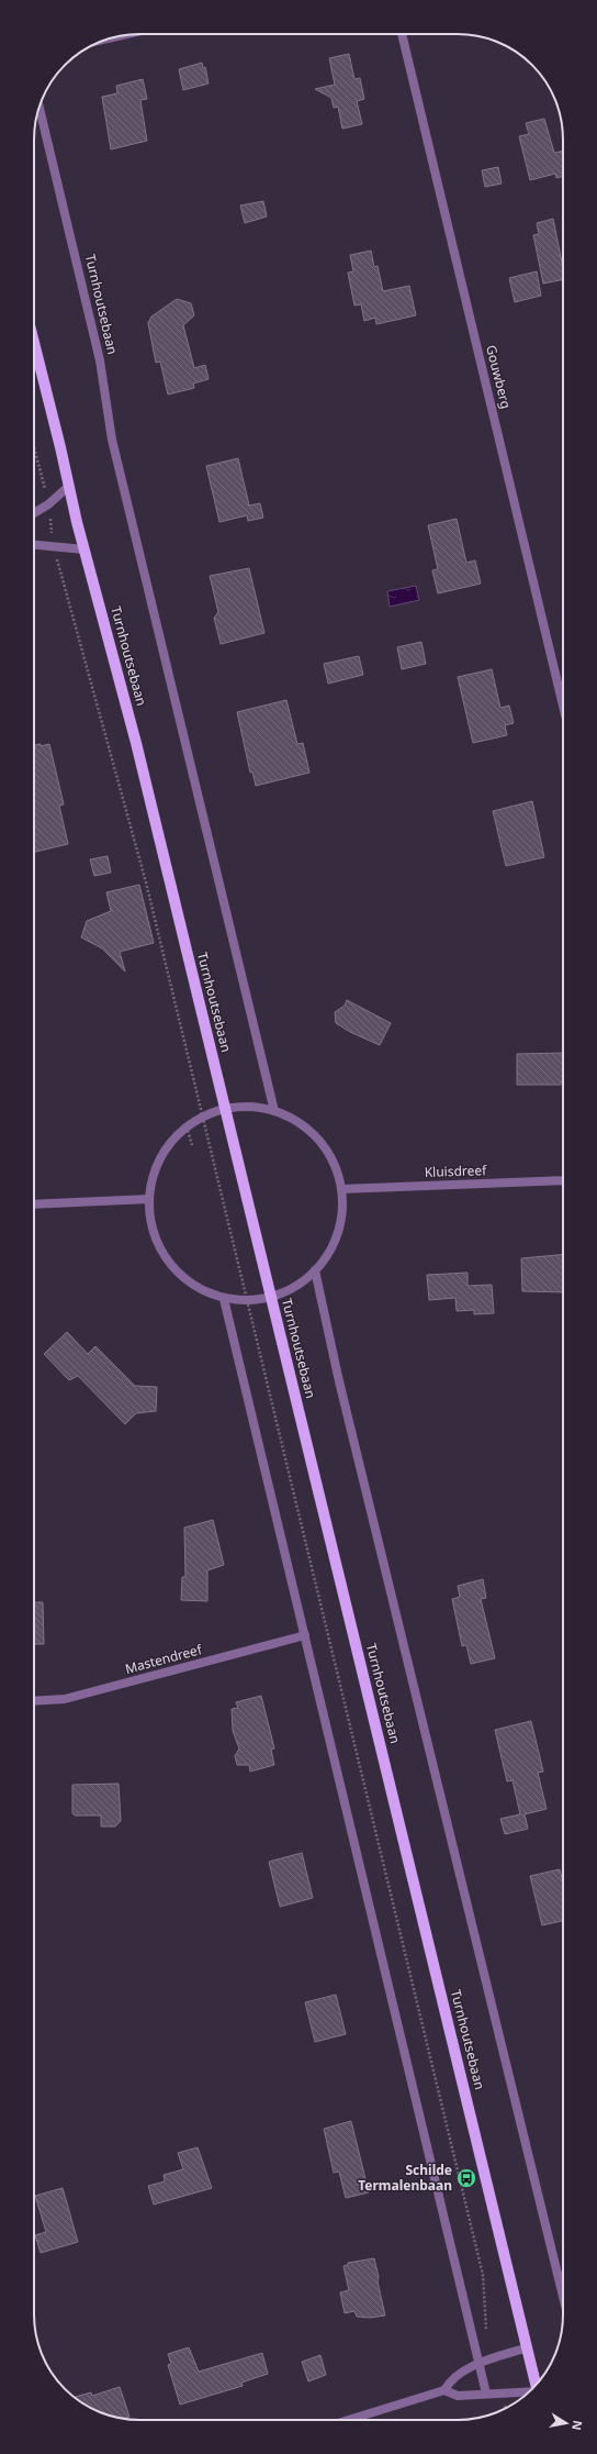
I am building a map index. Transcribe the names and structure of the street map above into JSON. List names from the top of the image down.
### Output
{
  "streets": {
    "main road": ["Turnhoutsebaan"],
    "street": ["Gouwberg", "Kluisdreef", "Mastendreef"]
  },
  "places": {
    "bus stop": ["Schilde Termalenbaan"]
  },
  "north": "right"
}
